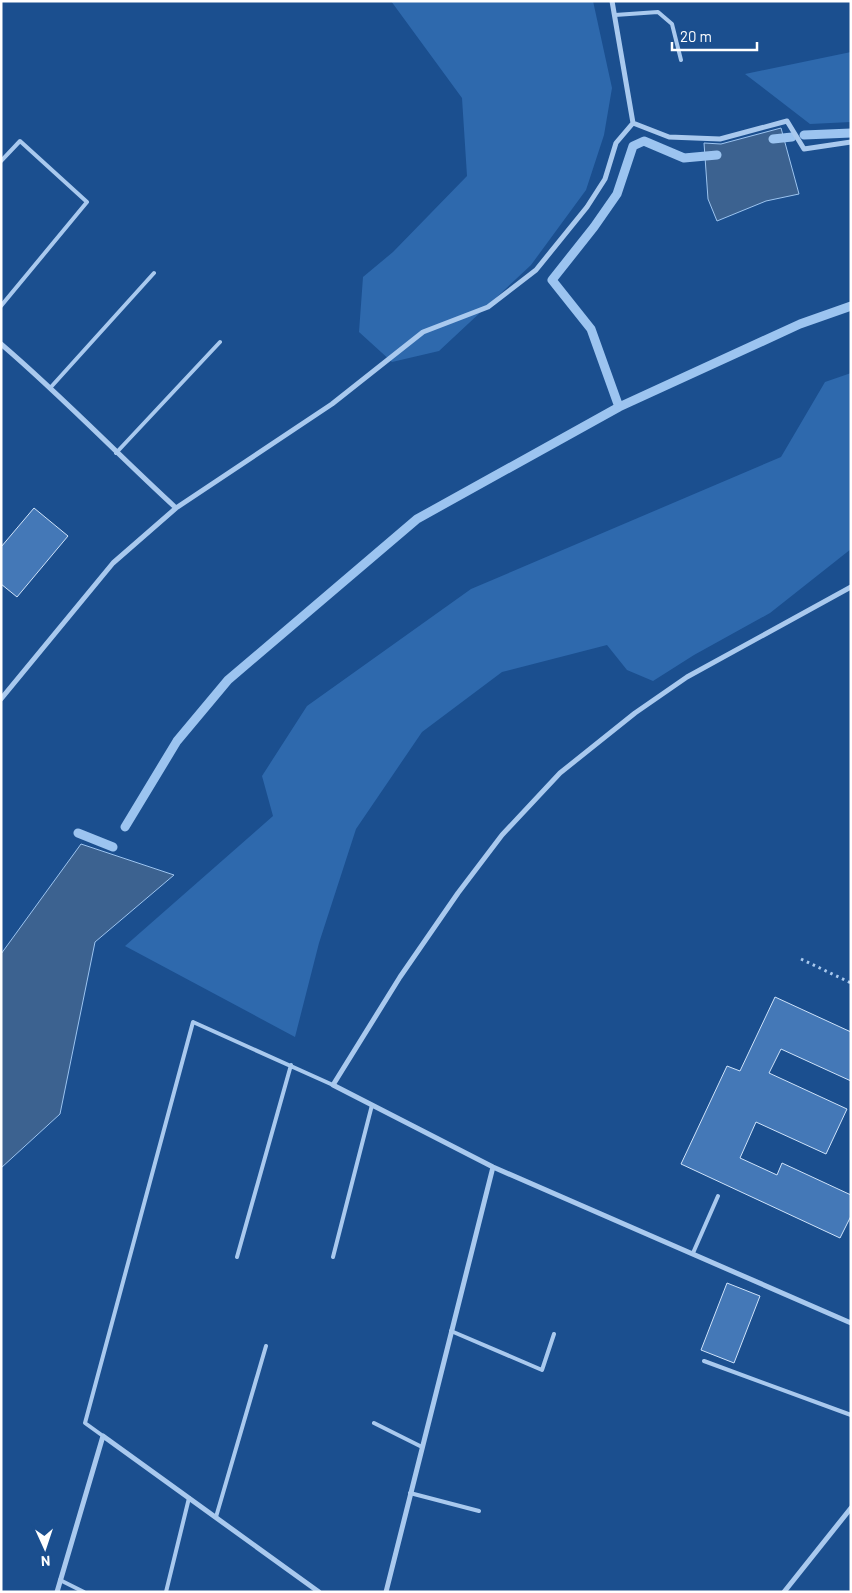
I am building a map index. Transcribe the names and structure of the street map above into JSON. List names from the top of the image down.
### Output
{
  "scale_bar": "20 m",
  "north": "bottom"
}
